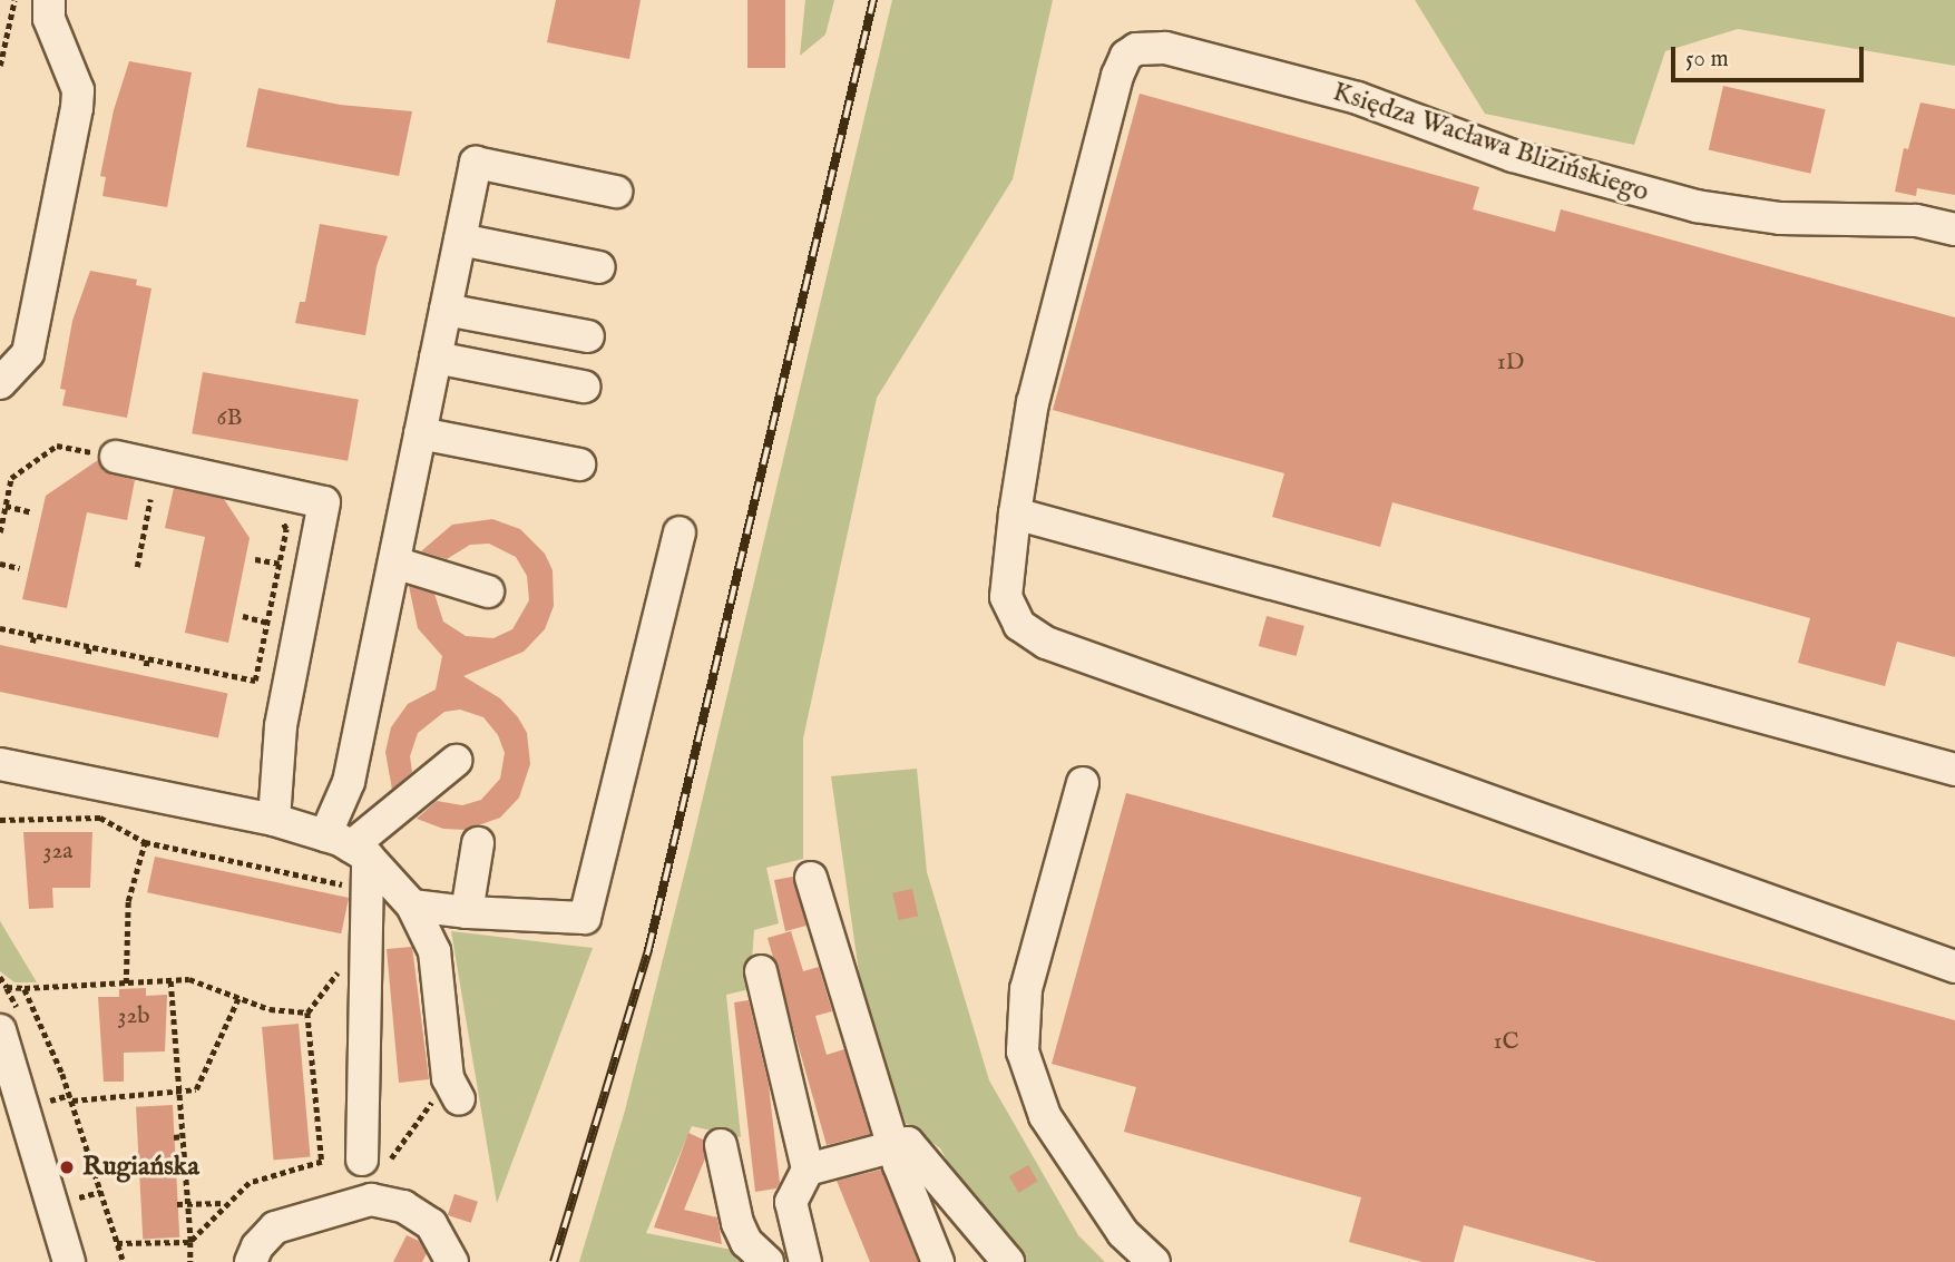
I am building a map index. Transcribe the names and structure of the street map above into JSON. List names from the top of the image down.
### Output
{
  "streets": {
    "street": ["Księdza Wacława Blizińskiego"]
  },
  "places": ["Rugiańska"],
  "house_numbers": [
    "1D",
    "6B",
    "32a",
    "32b",
    "1C"
  ],
  "scale_bar": "50 m"
}
